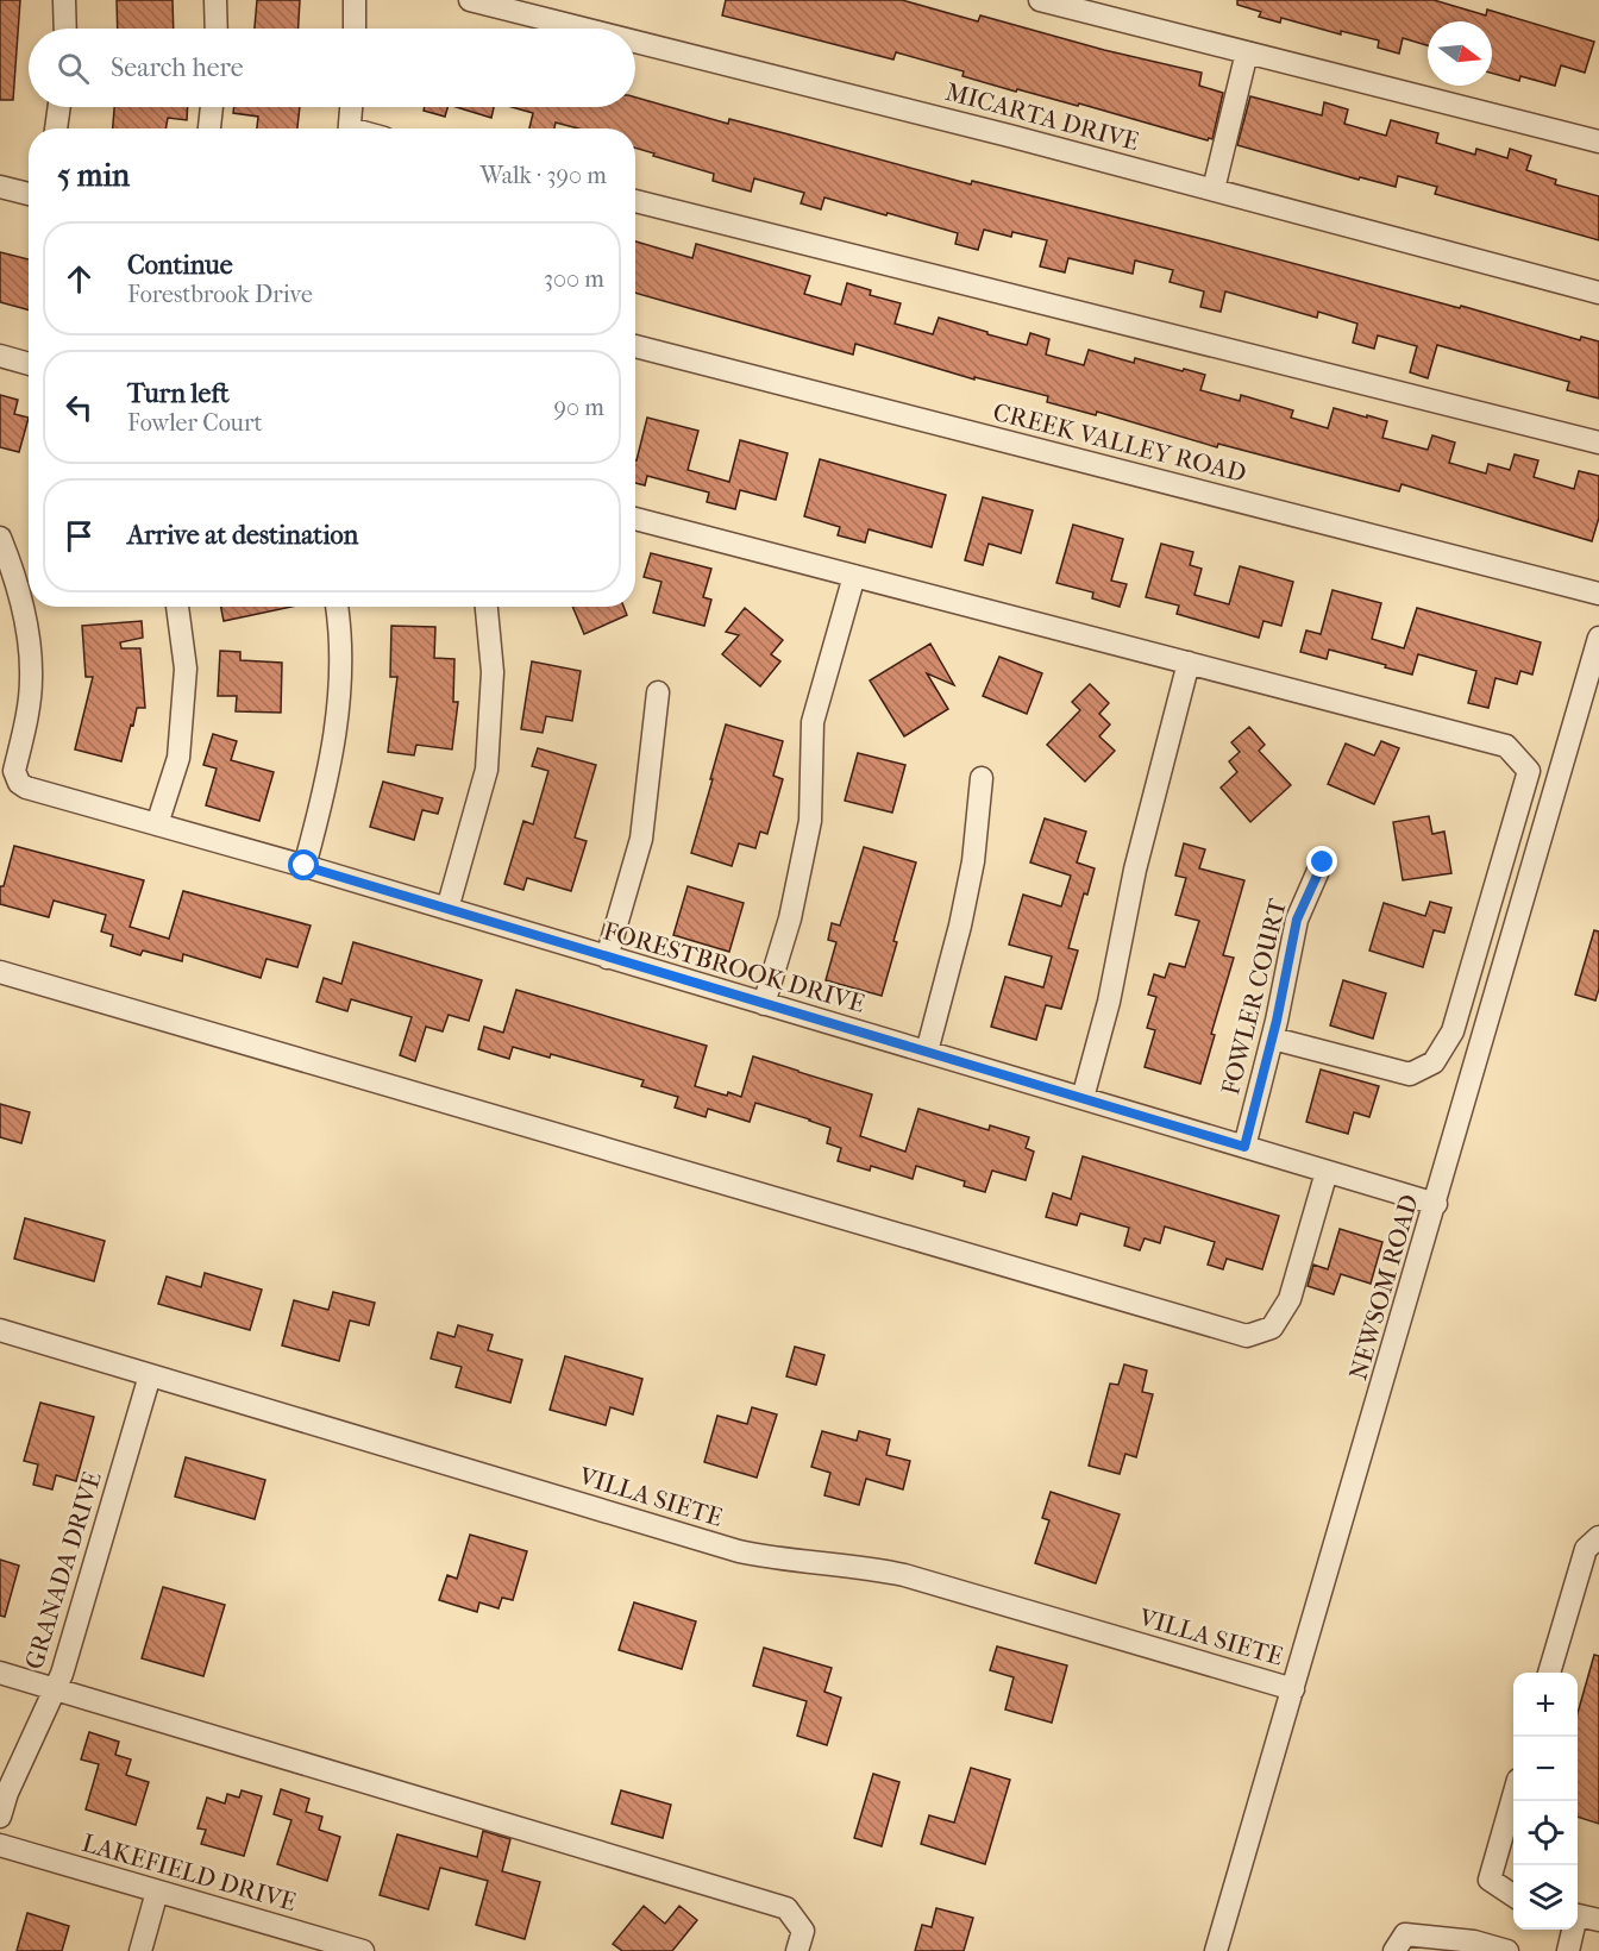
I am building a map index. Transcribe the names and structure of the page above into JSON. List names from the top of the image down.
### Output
{
  "streets": {
    "street": [
      "MICARTA DRIVE",
      "CREEK VALLEY ROAD",
      "FORESTBROOK DRIVE",
      "FOWLER COURT",
      "NEWSOM ROAD",
      "VILLA SIETE",
      "GRANADA DRIVE",
      "LAKEFIELD DRIVE"
    ]
  },
  "crossings": [
    ["FORESTBROOK DRIVE", "FOWLER COURT"],
    ["FORESTBROOK DRIVE", "NEWSOM ROAD"],
    ["NEWSOM ROAD", "VILLA SIETE"],
    ["VILLA SIETE", "GRANADA DRIVE"]
  ],
  "north": "right",
  "page": {
    "search": "Search here",
    "heading": ["5 min", "Walk · 390 m"],
    "list": [
      ["Continue", "Forestbrook Drive", "300 m"],
      ["Turn left", "Fowler Court", "90 m"],
      "Arrive at destination"
    ],
    "map_buttons": ["+", "−"]
  }
}
